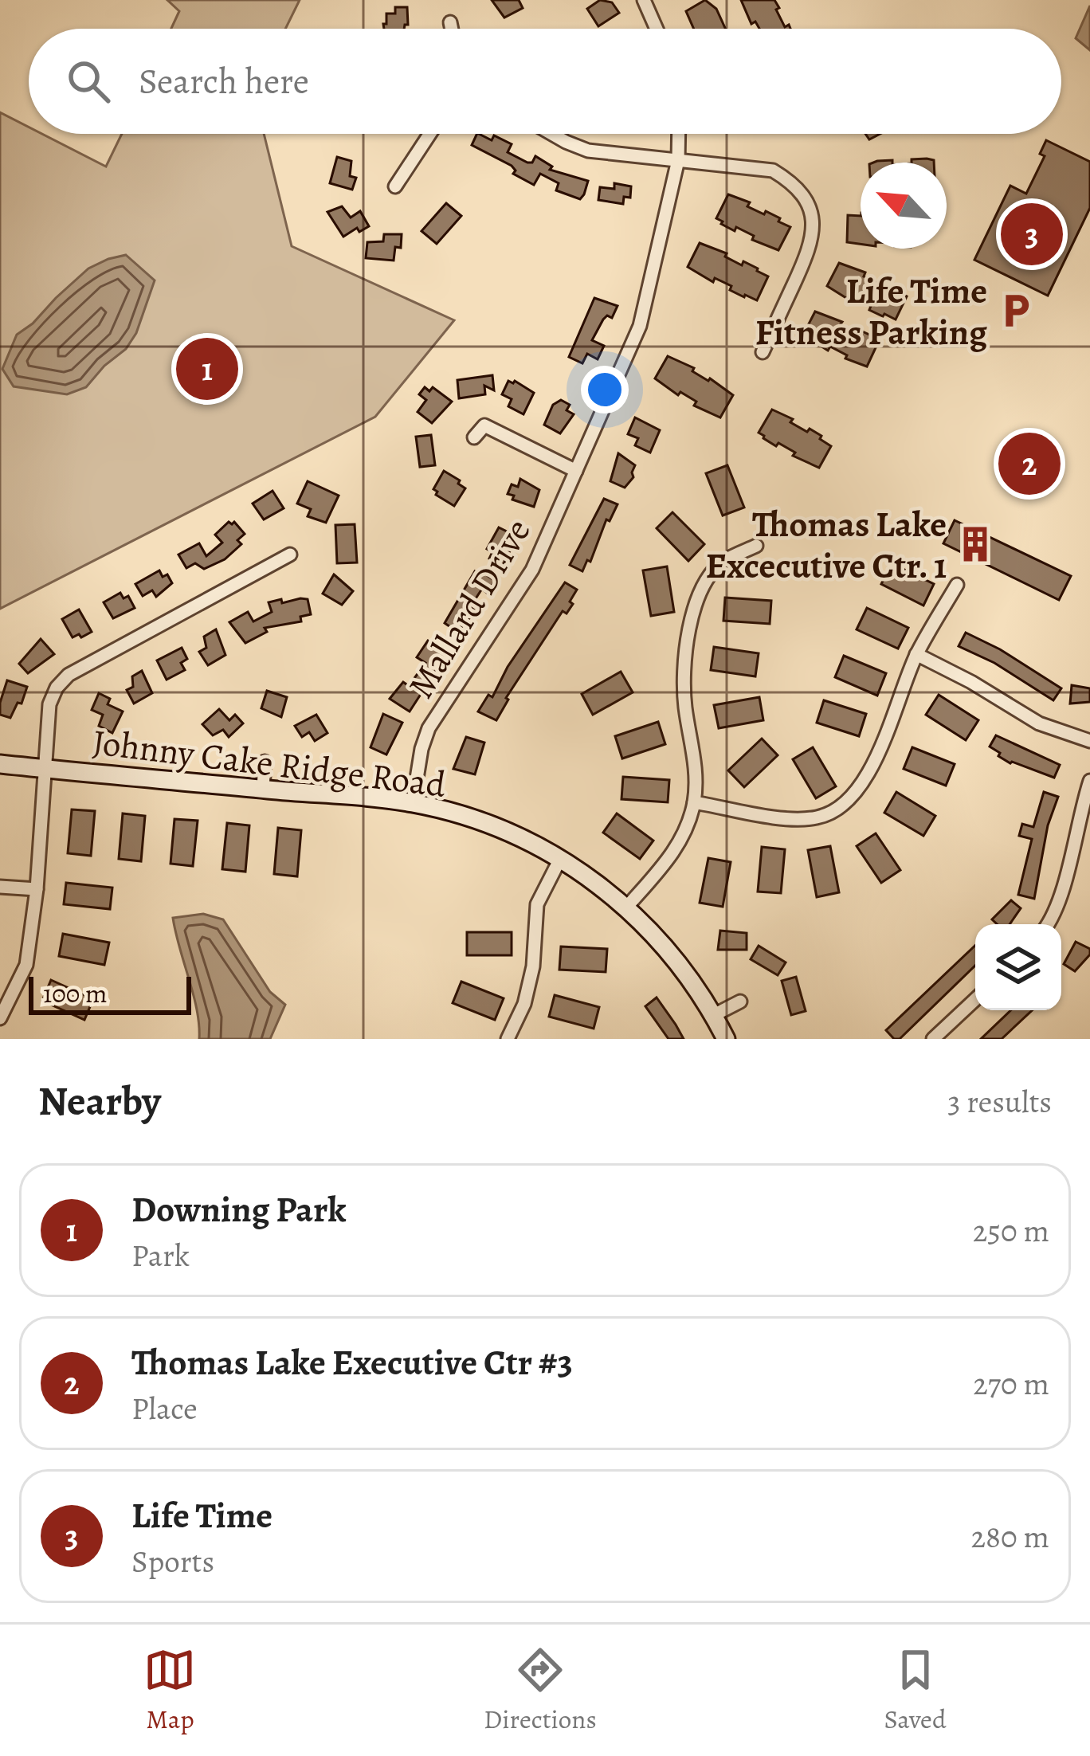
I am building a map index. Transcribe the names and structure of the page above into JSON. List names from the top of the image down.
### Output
{
  "streets": {
    "street": ["Mallard Drive", "Johnny Cake Ridge Road"]
  },
  "crossings": [
    ["Mallard Drive", "Johnny Cake Ridge Road"]
  ],
  "places": {
    "parking": ["Life Time Fitness Parking"],
    "building": ["Thomas Lake Excecutive Ctr. 1"]
  },
  "scale_bar": "100 m",
  "north": "top left",
  "page": {
    "search": "Search here",
    "pins": ["3", "1", "2"],
    "scale": "100 m",
    "heading": ["Nearby", "3 results"],
    "list": [
      {
        "mark": "1",
        "name": "Downing Park",
        "note": "Park",
        "value": "250 m"
      },
      {
        "mark": "2",
        "name": "Thomas Lake Executive Ctr #3",
        "note": "Place",
        "value": "270 m"
      },
      {
        "mark": "3",
        "name": "Life Time",
        "note": "Sports",
        "value": "280 m"
      }
    ],
    "nav": ["Map", "Directions", "Saved"]
  }
}
